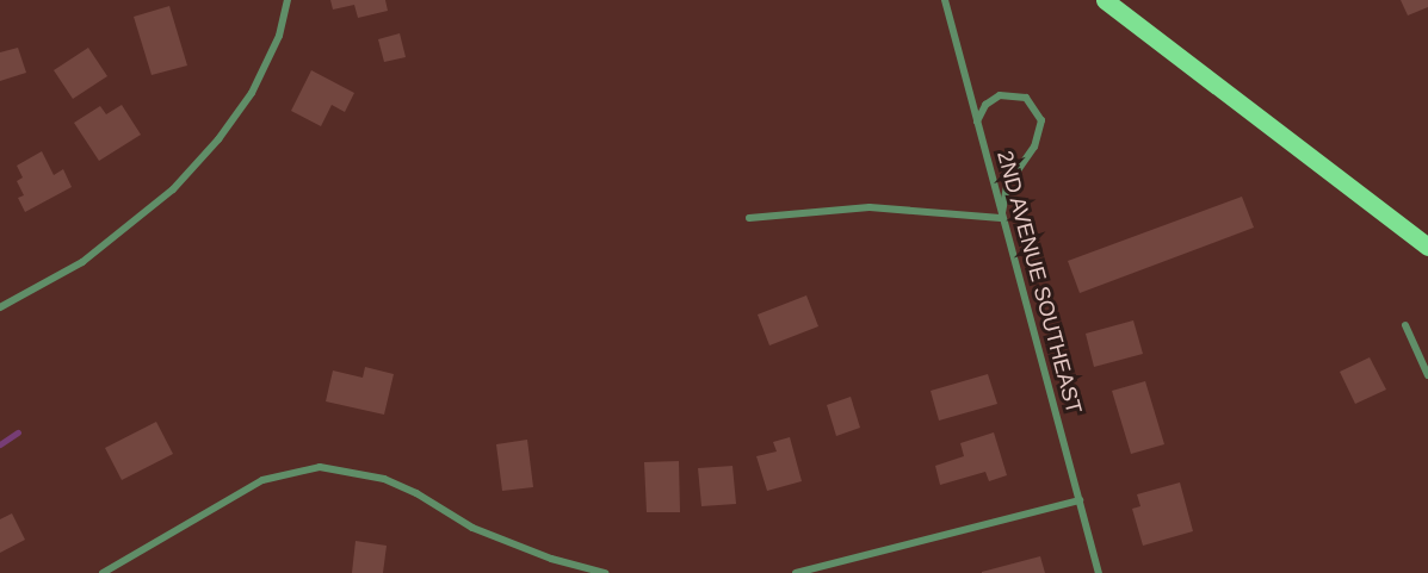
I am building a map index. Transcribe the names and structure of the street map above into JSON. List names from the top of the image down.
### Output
{
  "streets": {
    "street": ["2ND AVENUE SOUTHEAST"]
  }
}
